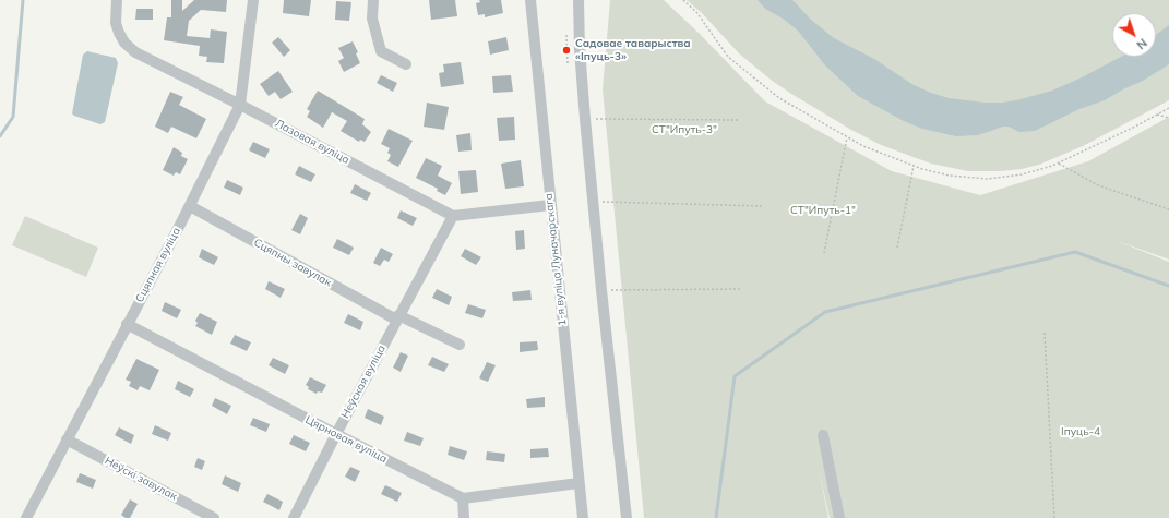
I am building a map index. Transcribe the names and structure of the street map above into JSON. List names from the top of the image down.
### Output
{
  "streets": {
    "street": [
      "Лазовая вуліца",
      "1-я вуліца Луначарскага",
      "Сцяпны завулак",
      "Сцяпная вуліца",
      "Неўская вуліца",
      "Цярновая вуліца",
      "Неўскі завулак"
    ]
  },
  "crossings": [
    ["Лазовая вуліца", "Сцяпная вуліца"],
    ["Лазовая вуліца", "Неўская вуліца"],
    ["Сцяпны завулак", "Сцяпная вуліца"],
    ["Сцяпны завулак", "Неўская вуліца"],
    ["Сцяпная вуліца", "Цярновая вуліца"],
    ["Сцяпная вуліца", "Неўскі завулак"],
    ["Неўская вуліца", "Цярновая вуліца"]
  ],
  "parks": ["СТ\"Ипуть-3\"", "СТ\"Ипуть-1\"", "Іпуць-4"],
  "places": ["Садовае таварыства «Іпуць-3»"],
  "north": "bottom right"
}
